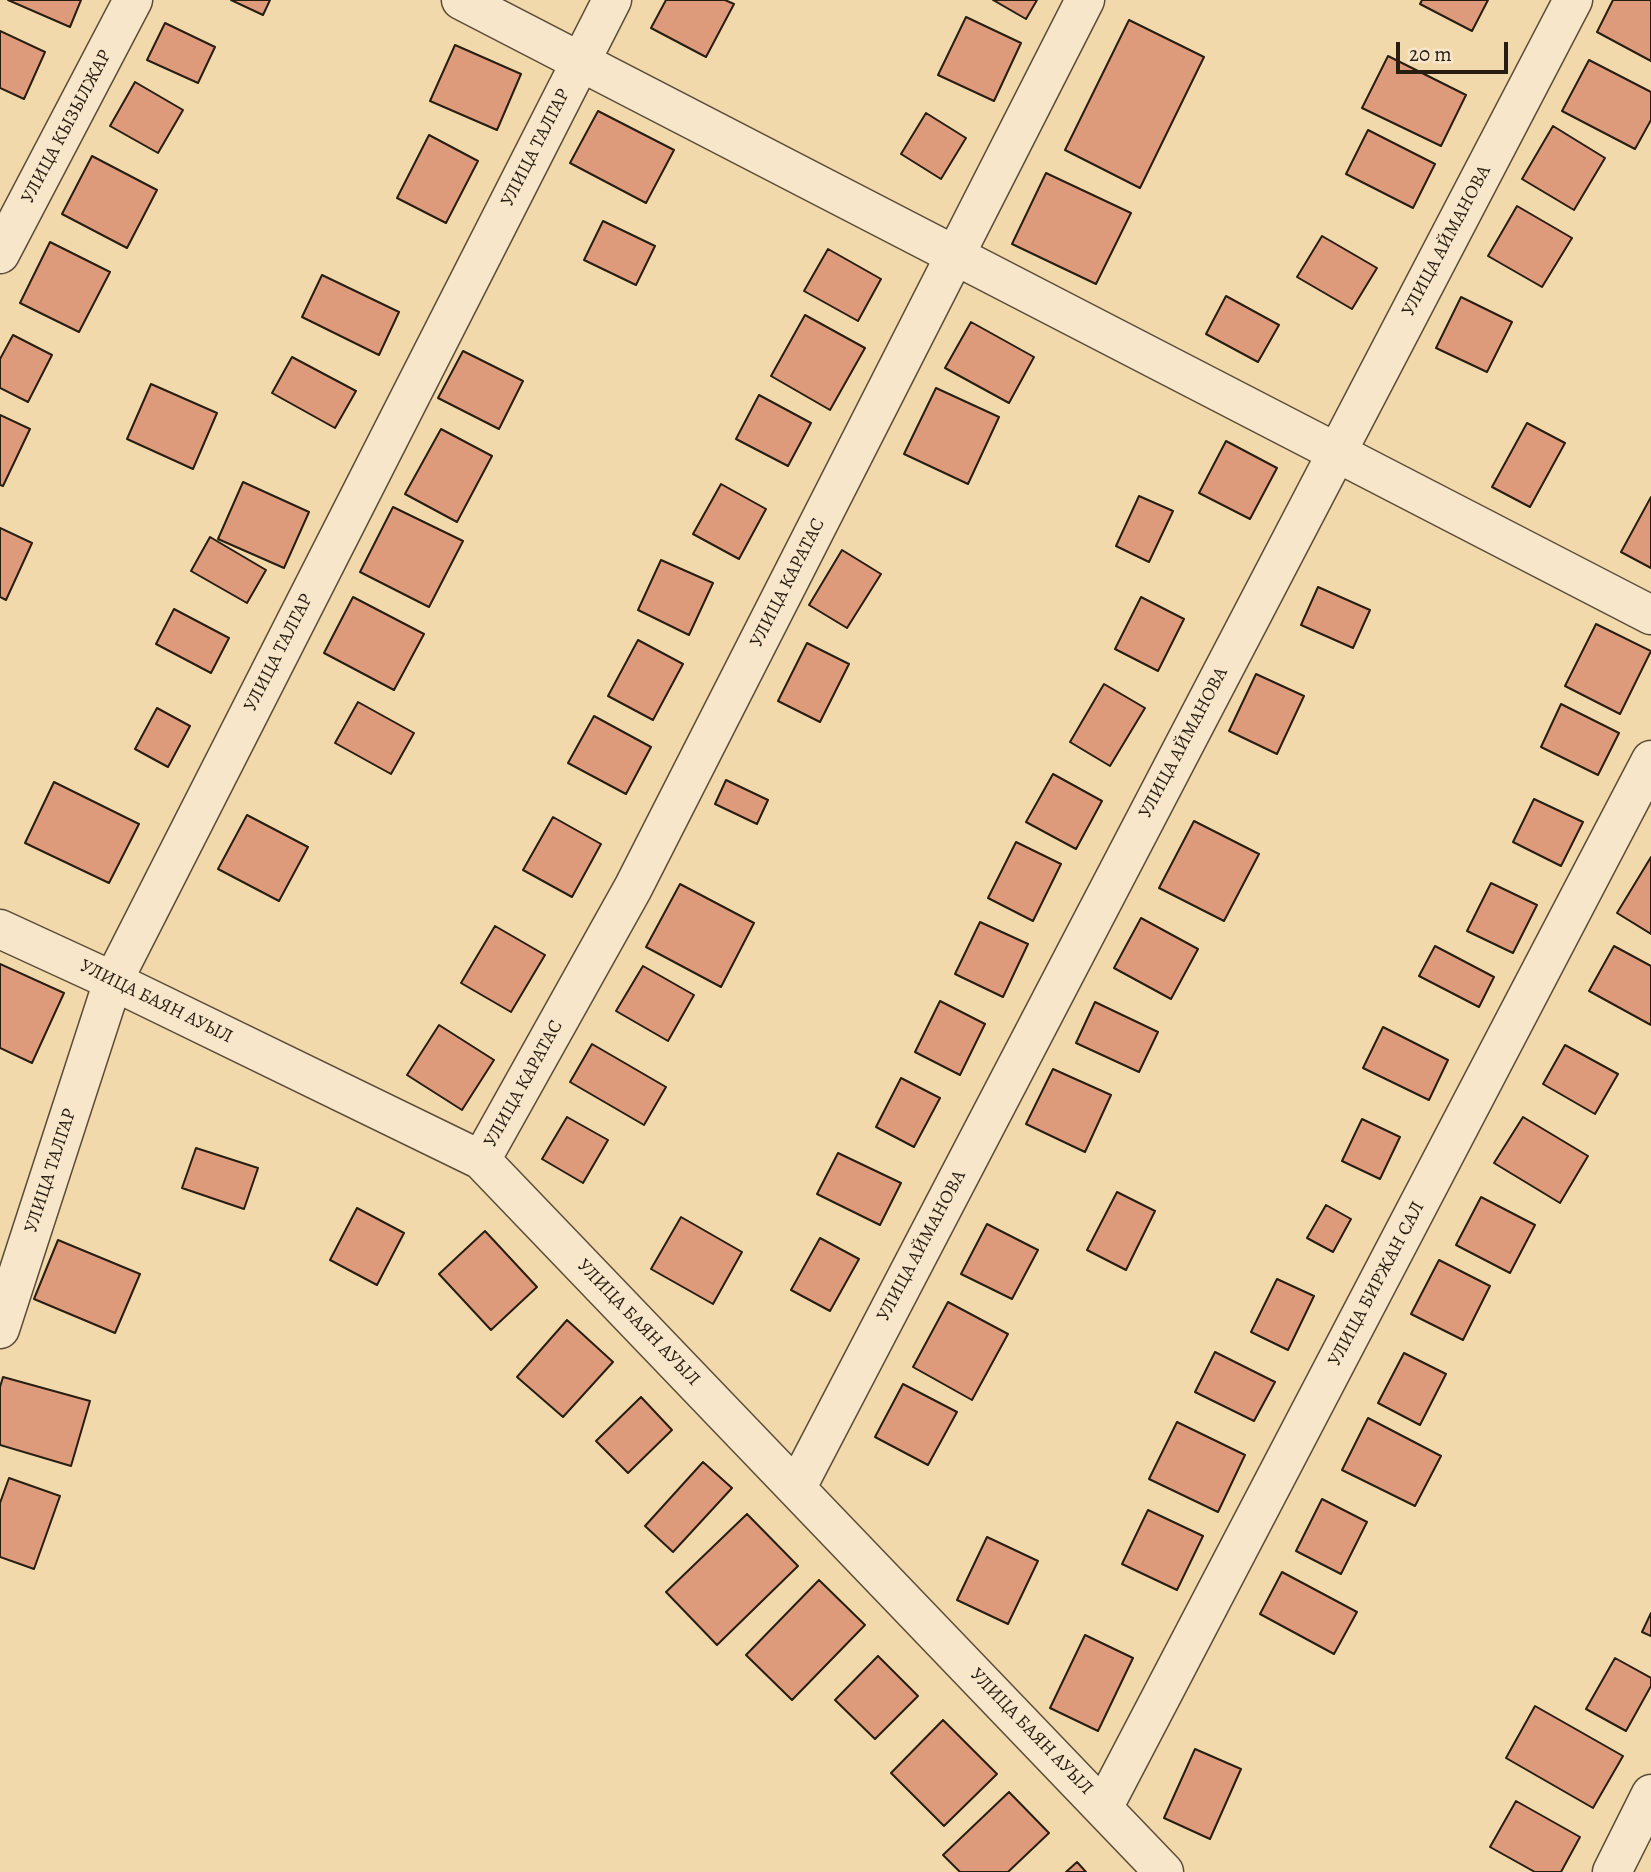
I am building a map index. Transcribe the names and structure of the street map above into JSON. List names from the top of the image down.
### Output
{
  "streets": {
    "street": [
      "УЛИЦА КЫЗЫЛЖАР",
      "УЛИЦА ТАЛГАР",
      "УЛИЦА АЙМАНОВА",
      "УЛИЦА КАРАТАС",
      "УЛИЦА БАЯН АУЫЛ",
      "УЛИЦА БИРЖАН САЛ"
    ]
  },
  "crossings": [
    ["УЛИЦА ТАЛГАР", "УЛИЦА БАЯН АУЫЛ"],
    ["УЛИЦА АЙМАНОВА", "УЛИЦА БАЯН АУЫЛ"],
    ["УЛИЦА КАРАТАС", "УЛИЦА БАЯН АУЫЛ"],
    ["УЛИЦА БАЯН АУЫЛ", "УЛИЦА БИРЖАН САЛ"]
  ],
  "scale_bar": "20 m"
}
